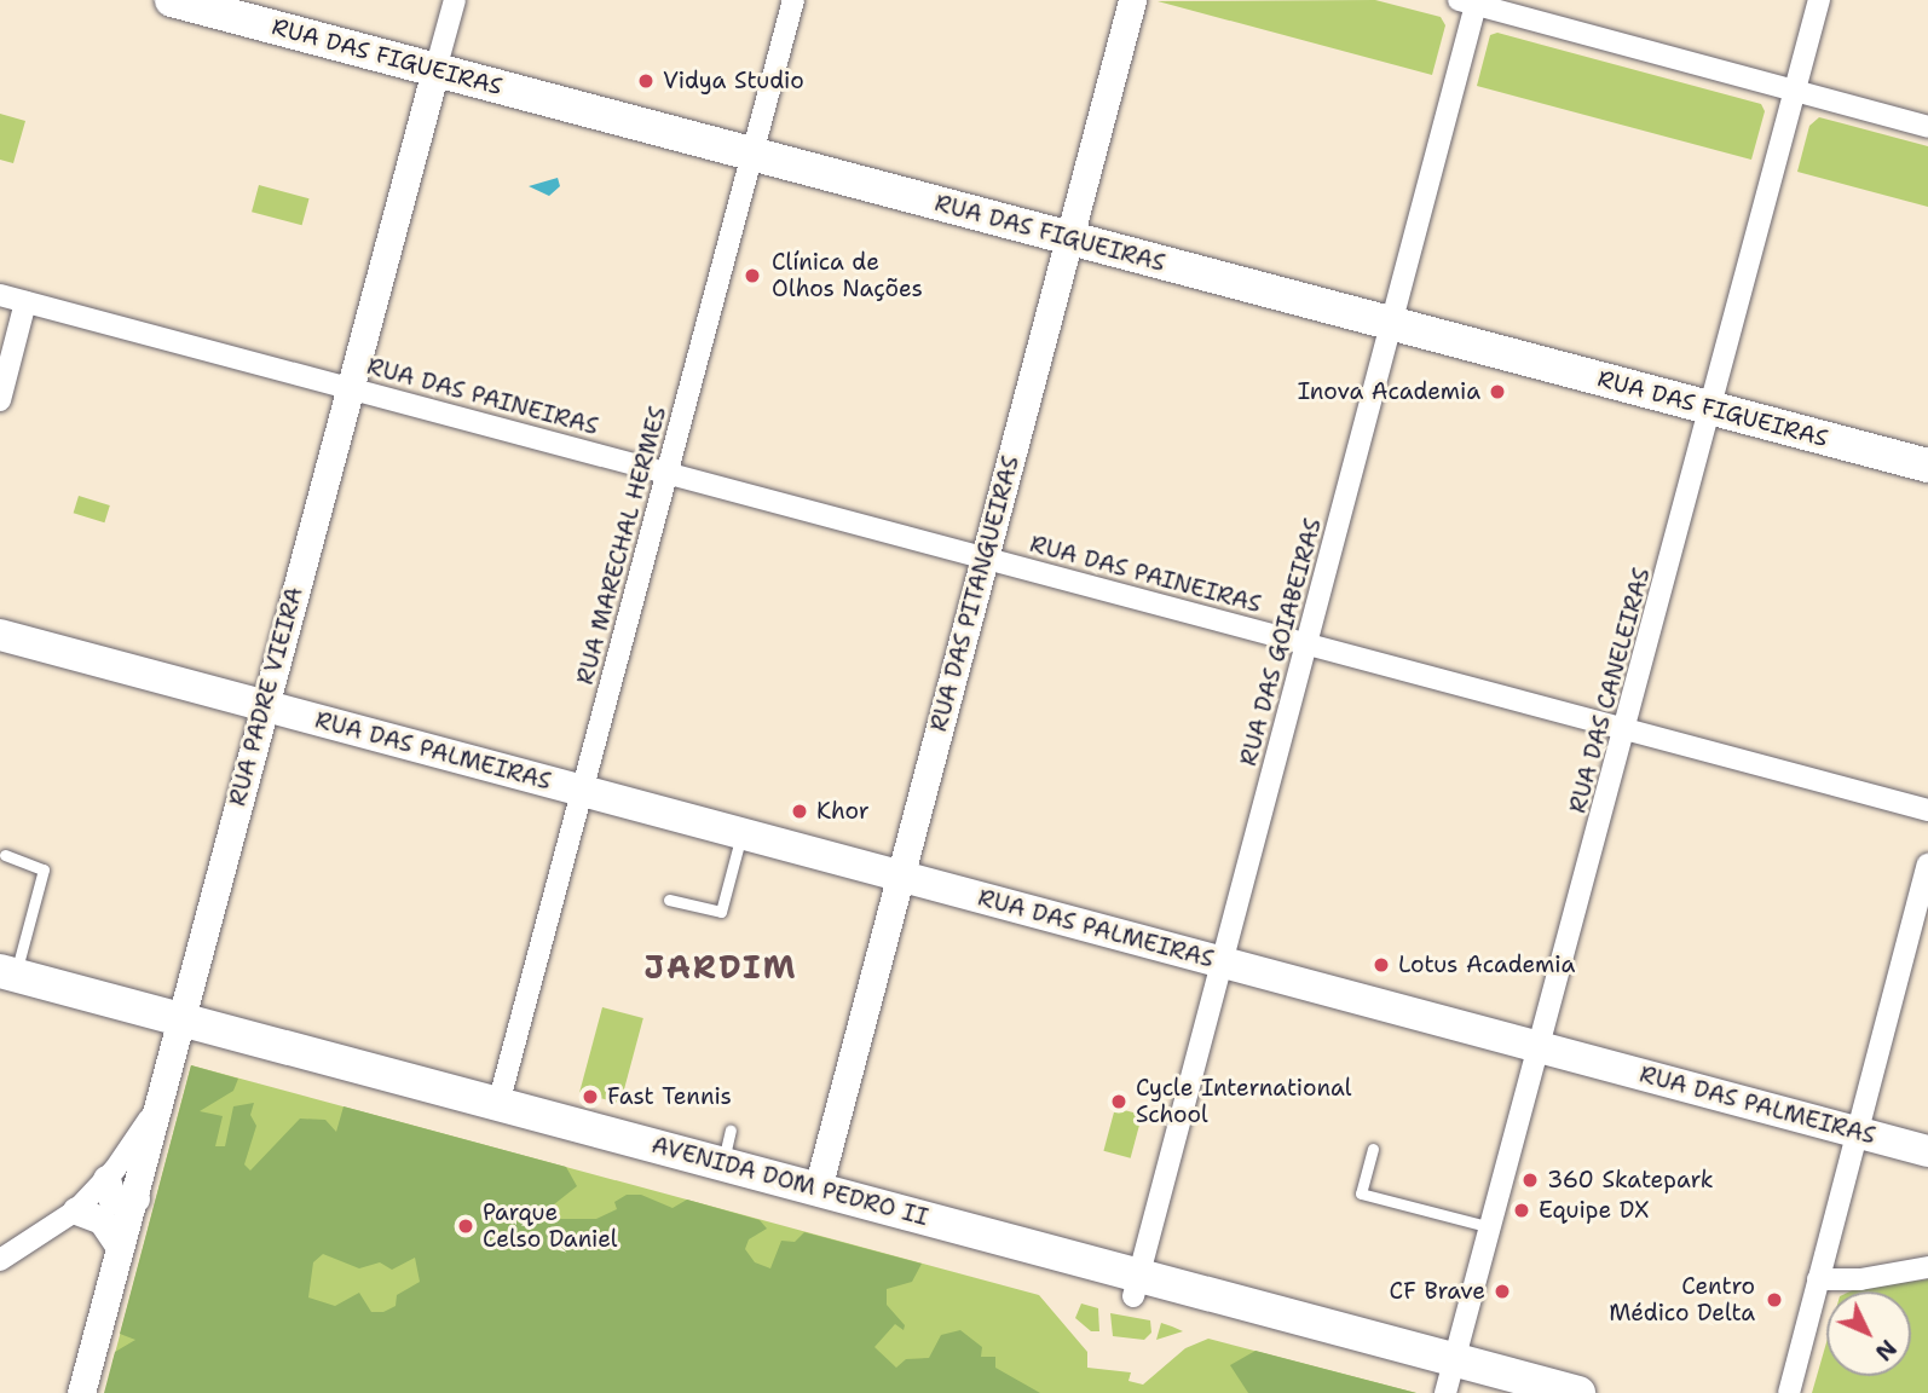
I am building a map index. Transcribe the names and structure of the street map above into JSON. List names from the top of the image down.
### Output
{
  "streets": {
    "main road": ["RUA DAS FIGUEIRAS", "RUA DAS PALMEIRAS", "AVENIDA DOM PEDRO II"],
    "street": [
      "RUA DAS PAINEIRAS",
      "RUA MARECHAL HERMES",
      "RUA DAS PITANGUEIRAS",
      "RUA DAS GOIABEIRAS",
      "RUA DAS CANELEIRAS",
      "RUA PADRE VIEIRA"
    ]
  },
  "crossings": [
    ["RUA DAS FIGUEIRAS", "RUA MARECHAL HERMES"],
    ["RUA DAS FIGUEIRAS", "RUA DAS PITANGUEIRAS"],
    ["RUA DAS FIGUEIRAS", "RUA DAS GOIABEIRAS"],
    ["RUA DAS FIGUEIRAS", "RUA DAS CANELEIRAS"],
    ["RUA DAS FIGUEIRAS", "RUA PADRE VIEIRA"],
    ["RUA DAS PAINEIRAS", "RUA MARECHAL HERMES"],
    ["RUA DAS PAINEIRAS", "RUA DAS PITANGUEIRAS"],
    ["RUA DAS PAINEIRAS", "RUA DAS GOIABEIRAS"],
    ["RUA DAS PAINEIRAS", "RUA DAS CANELEIRAS"],
    ["RUA DAS PAINEIRAS", "RUA PADRE VIEIRA"],
    ["RUA MARECHAL HERMES", "RUA DAS PALMEIRAS"],
    ["RUA MARECHAL HERMES", "AVENIDA DOM PEDRO II"],
    ["RUA DAS PITANGUEIRAS", "RUA DAS PALMEIRAS"],
    ["RUA DAS PITANGUEIRAS", "AVENIDA DOM PEDRO II"],
    ["RUA DAS GOIABEIRAS", "RUA DAS PALMEIRAS"],
    ["RUA DAS GOIABEIRAS", "AVENIDA DOM PEDRO II"],
    ["RUA DAS CANELEIRAS", "RUA DAS PALMEIRAS"],
    ["RUA DAS CANELEIRAS", "AVENIDA DOM PEDRO II"],
    ["RUA PADRE VIEIRA", "RUA DAS PALMEIRAS"],
    ["RUA PADRE VIEIRA", "AVENIDA DOM PEDRO II"]
  ],
  "districts": ["JARDIM"],
  "places": [
    "Vidya Studio",
    "Clínica de Olhos Nações",
    "Inova Academia",
    "Khor",
    "Lotus Academia",
    "Fast Tennis",
    "Cycle International School",
    "360 Skatepark",
    "Equipe DX",
    "Parque Celso Daniel",
    "CF Brave",
    "Centro Médico Delta"
  ],
  "north": "bottom right"
}
